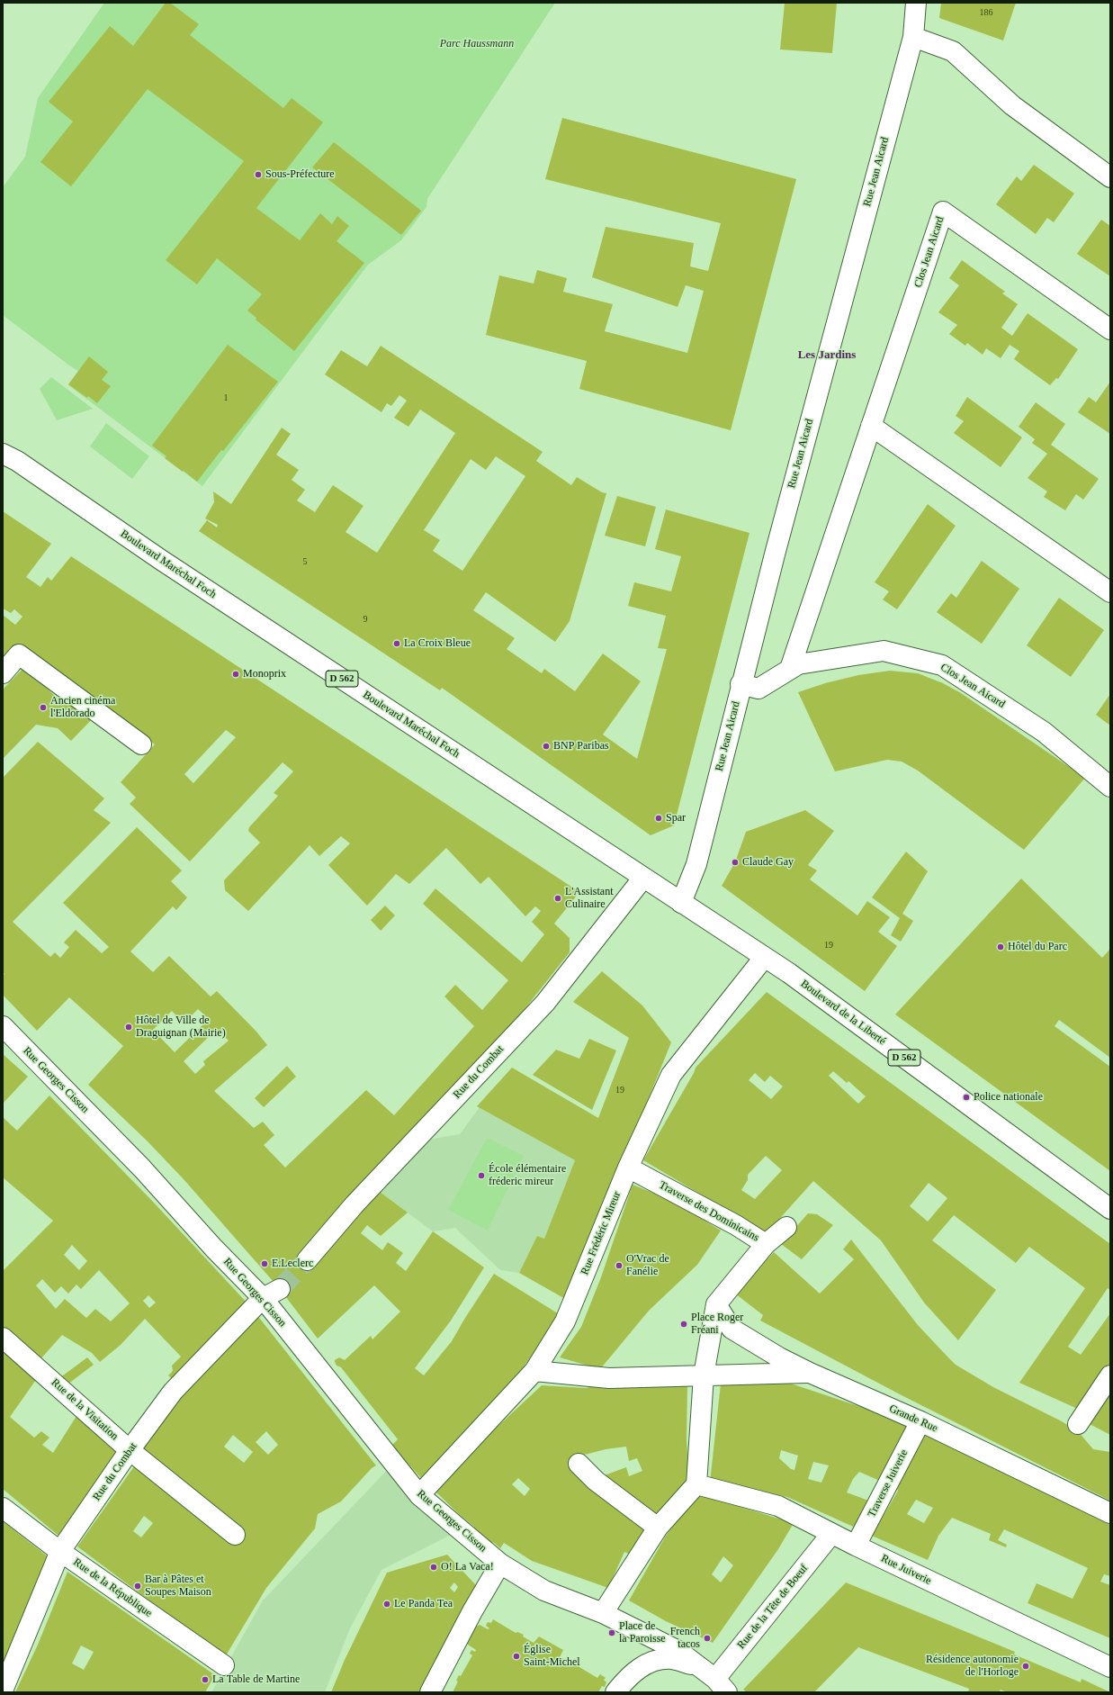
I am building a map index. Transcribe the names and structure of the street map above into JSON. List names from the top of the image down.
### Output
{
  "streets": {
    "street": [
      "Rue Jean Aicard",
      "Clos Jean Aicard",
      "Boulevard Maréchal Foch",
      "D 562",
      "Boulevard de la Liberté",
      "Rue du Combat",
      "Rue Georges Cisson",
      "Traverse des Dominicains",
      "Rue Frédéric Mireur",
      "Rue de la Visitation",
      "Grande Rue",
      "Traverse Juiverie",
      "Rue Juiverie",
      "Rue de la République",
      "Rue de la Tête de Boeuf"
    ]
  },
  "crossings": [
    ["Rue Jean Aicard", "Clos Jean Aicard"],
    ["Rue Jean Aicard", "Boulevard Maréchal Foch"],
    ["Rue Jean Aicard", "Boulevard de la Liberté"],
    ["Boulevard Maréchal Foch", "Boulevard de la Liberté"],
    ["Boulevard Maréchal Foch", "Rue du Combat"],
    ["Boulevard de la Liberté", "Rue Frédéric Mireur"],
    ["Rue du Combat", "Rue Georges Cisson"],
    ["Rue du Combat", "Rue de la Visitation"],
    ["Rue du Combat", "Rue de la République"],
    ["Rue Georges Cisson", "Rue Frédéric Mireur"],
    ["Traverse des Dominicains", "Rue Frédéric Mireur"],
    ["Grande Rue", "Traverse Juiverie"],
    ["Traverse Juiverie", "Rue Juiverie"],
    ["Rue Juiverie", "Rue de la Tête de Boeuf"]
  ],
  "districts": ["Les Jardins"],
  "parks": ["Parc Haussmann"],
  "places": [
    "Sous-Préfecture",
    "La Croix Bleue",
    "Monoprix",
    "Ancien cinéma l'Eldorado",
    "BNP Paribas",
    "Spar",
    "Claude Gay",
    "L'Assistant Culinaire",
    "Hôtel du Parc",
    "Hôtel de Ville de Draguignan (Mairie)",
    "Police nationale",
    "École élémentaire fréderic mireur",
    "E.Leclerc",
    "O'Vrac de Fanélie",
    "Place Roger Fréani",
    "O! La Vaca!",
    "Bar à Pâtes et Soupes Maison",
    "Le Panda Tea",
    "Place de la Paroisse",
    "French tacos",
    "Église Saint-Michel",
    "Résidence autonomie de l'Horloge",
    "La Table de Martine"
  ],
  "house_numbers": [
    "186",
    "1",
    "5",
    "9",
    "19",
    "19"
  ]
}
